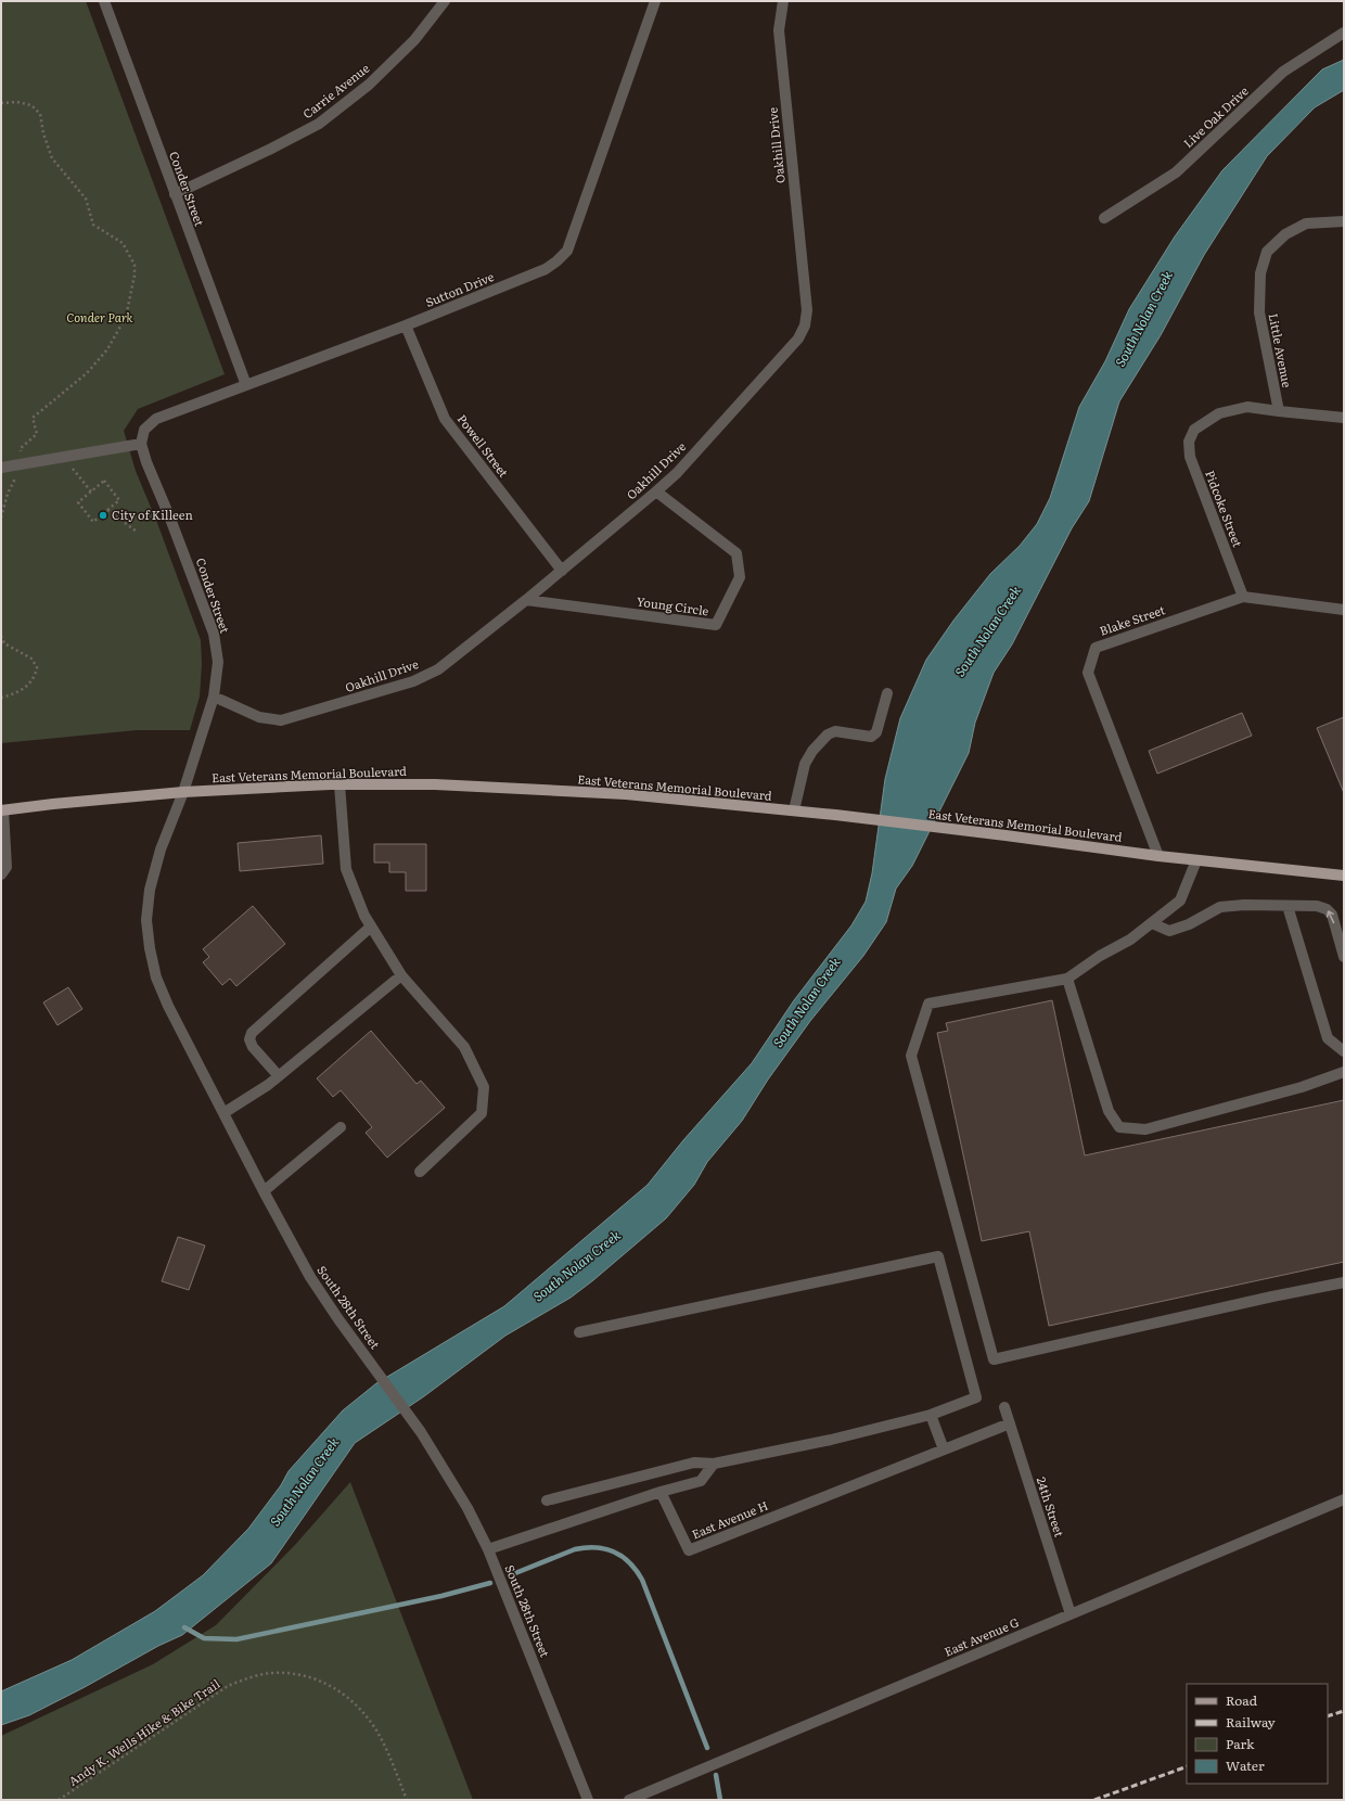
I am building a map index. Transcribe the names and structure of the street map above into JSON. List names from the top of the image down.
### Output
{
  "streets": {
    "main road": ["East Veterans Memorial Boulevard"],
    "street": [
      "Carrie Avenue",
      "Live Oak Drive",
      "Oakhill Drive",
      "Conder Street",
      "Sutton Drive",
      "Little Avenue",
      "Powell Street",
      "Pidcoke Street",
      "Young Circle",
      "Blake Street",
      "South 28th Street",
      "24th Street",
      "East Avenue H",
      "East Avenue G"
    ],
    "path": ["Andy K. Wells Hike & Bike Trail"]
  },
  "crossings": [
    ["Carrie Avenue", "Conder Street"],
    ["Oakhill Drive", "Conder Street"],
    ["Oakhill Drive", "Powell Street"],
    ["Oakhill Drive", "Young Circle"],
    ["Conder Street", "Sutton Drive"],
    ["Conder Street", "East Veterans Memorial Boulevard"],
    ["Conder Street", "South 28th Street"],
    ["Sutton Drive", "Powell Street"],
    ["Little Avenue", "Pidcoke Street"],
    ["Pidcoke Street", "Blake Street"],
    ["Blake Street", "East Veterans Memorial Boulevard"],
    ["East Veterans Memorial Boulevard", "South 28th Street"],
    ["24th Street", "East Avenue H"],
    ["24th Street", "East Avenue G"]
  ],
  "water": ["South Nolan Creek"],
  "parks": ["Conder Park"],
  "places": ["City of Killeen"],
  "legend": [
    "Road",
    "Railway",
    "Park",
    "Water"
  ]
}
